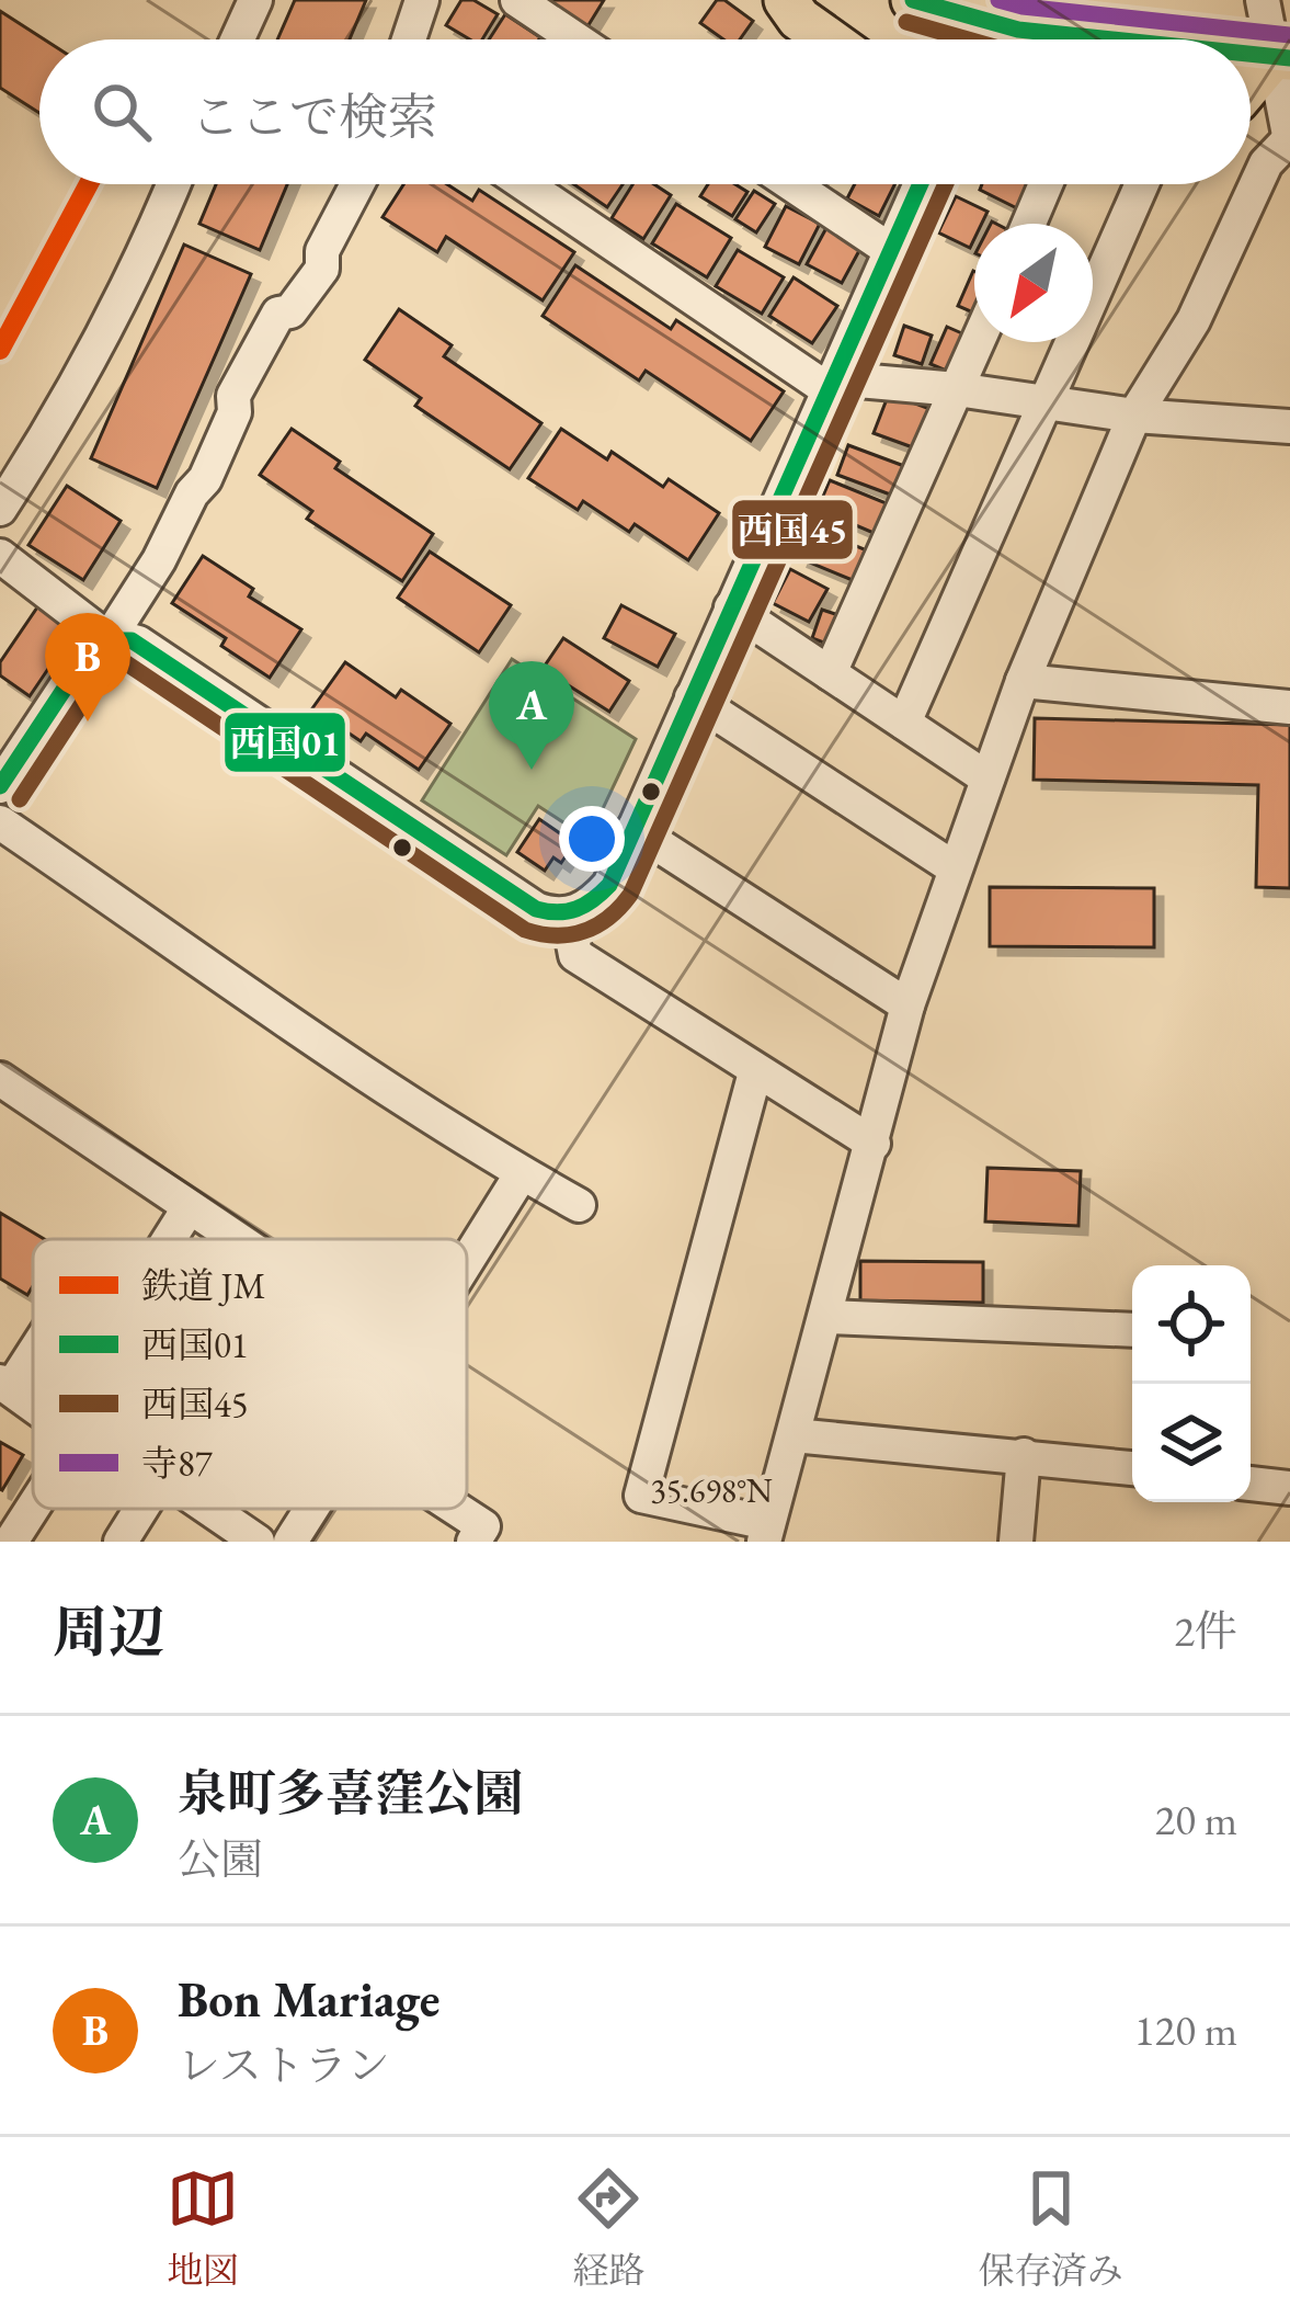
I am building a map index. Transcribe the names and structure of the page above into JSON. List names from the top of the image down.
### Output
{
  "lines": [
    "transit line 西国01",
    "transit line 寺87",
    "transit line 西国45",
    "rail line JM"
  ],
  "legend": [
    "鉄道 JM",
    "西国01",
    "西国45",
    "寺87"
  ],
  "north": "bottom left",
  "page": {
    "search": "ここで検索",
    "pins": ["B", "A"],
    "heading": ["周辺", "2件"],
    "list": [
      {
        "mark": "A",
        "name": "泉町多喜窪公園",
        "note": "公園",
        "value": "20 m"
      },
      {
        "mark": "B",
        "name": "Bon Mariage",
        "note": "レストラン",
        "value": "120 m"
      }
    ],
    "nav": ["地図", "経路", "保存済み"]
  },
  "coordinates": ["35.698°N"]
}
